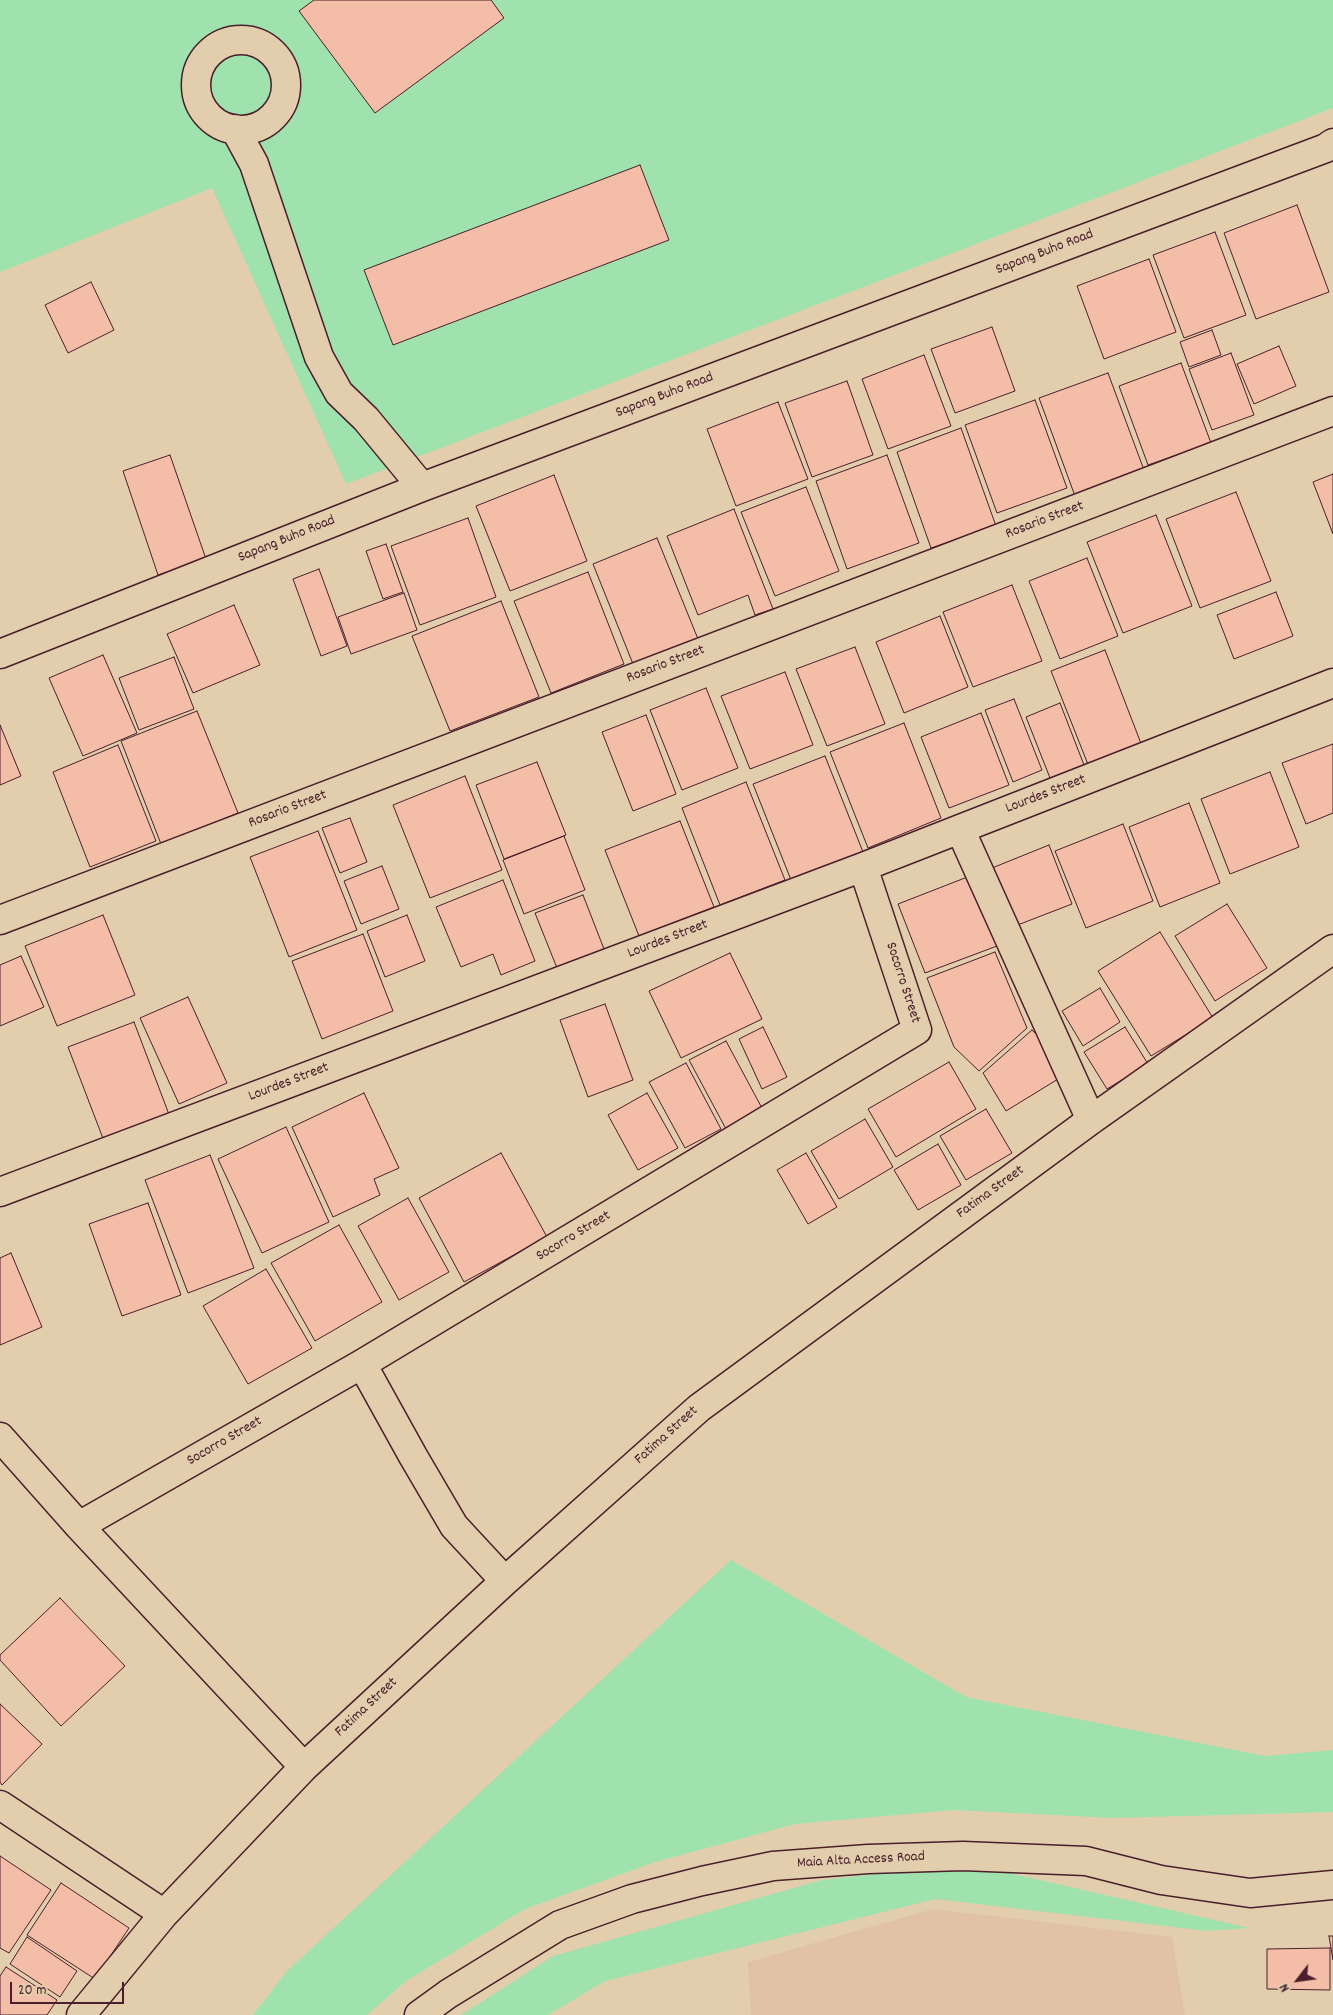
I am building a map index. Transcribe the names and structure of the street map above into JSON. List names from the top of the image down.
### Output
{
  "streets": {
    "street": [
      "Sapang Buho Road",
      "Rosario Street",
      "Lourdes Street",
      "Socorro Street",
      "Fatima Street",
      "Maia Alta Access Road"
    ]
  },
  "crossings": [
    ["Lourdes Street", "Socorro Street"]
  ],
  "scale_bar": "20 m",
  "north": "bottom left"
}
